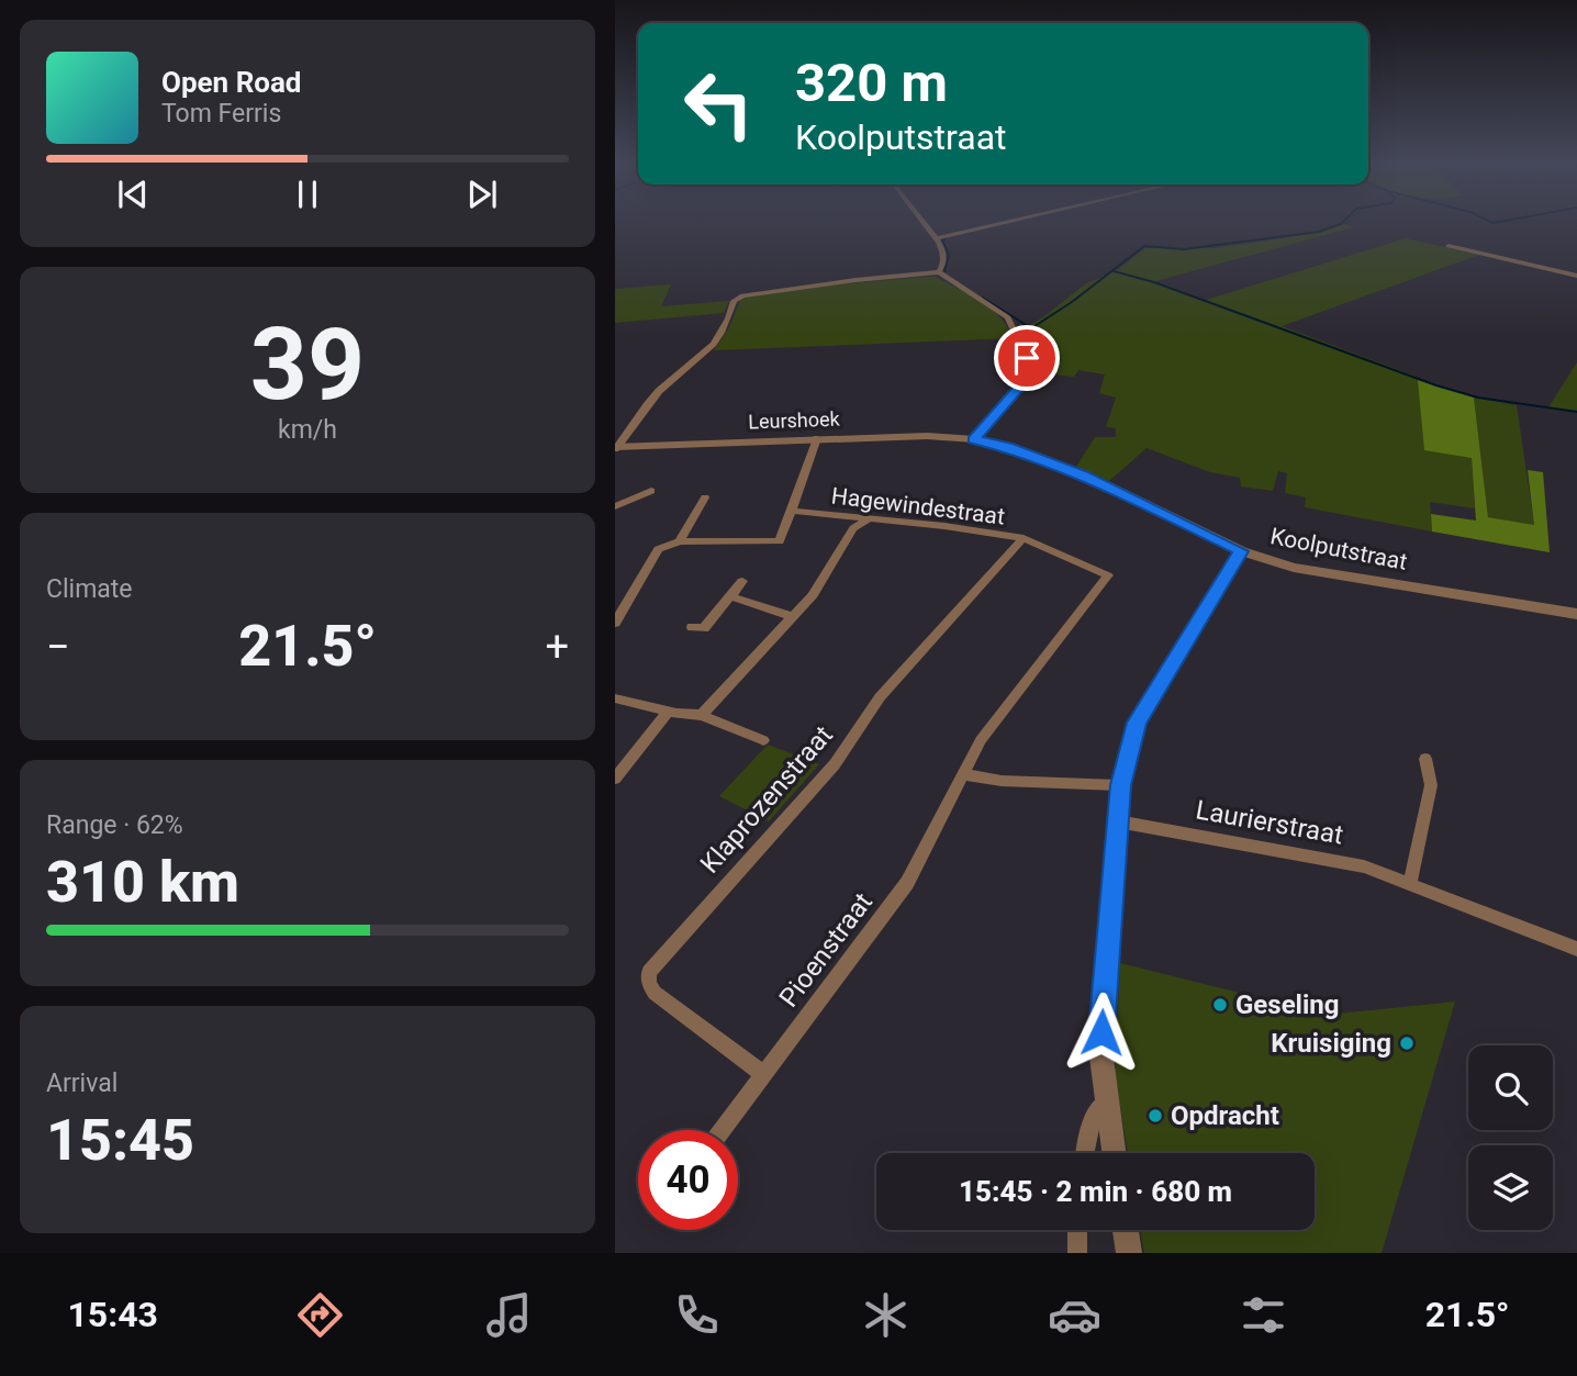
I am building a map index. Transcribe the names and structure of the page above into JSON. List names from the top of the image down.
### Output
{
  "streets": {
    "street": [
      "Leurshoek",
      "Hagewindestraat",
      "Koolputstraat",
      "Klaprozenstraat",
      "Laurierstraat",
      "Pioenstraat"
    ]
  },
  "crossings": [
    ["Leurshoek", "Hagewindestraat"],
    ["Leurshoek", "Koolputstraat"],
    ["Hagewindestraat", "Klaprozenstraat"],
    ["Hagewindestraat", "Pioenstraat"],
    ["Klaprozenstraat", "Pioenstraat"]
  ],
  "places": ["Geseling", "Kruisiging", "Opdracht"],
  "page": {
    "turn": ["320 m", "Koolputstraat"],
    "song": ["Open Road", "Tom Ferris"],
    "tile": [
      ["39", "km/h"],
      "Climate",
      ["Range · 62%", "310 km"],
      ["Arrival", "15:45"]
    ],
    "heat": ["−", "21.5°", "+"],
    "limit": "40",
    "trip": "15:45 · 2 min · 680 m",
    "tabs": ["15:43", "21.5°"]
  }
}
